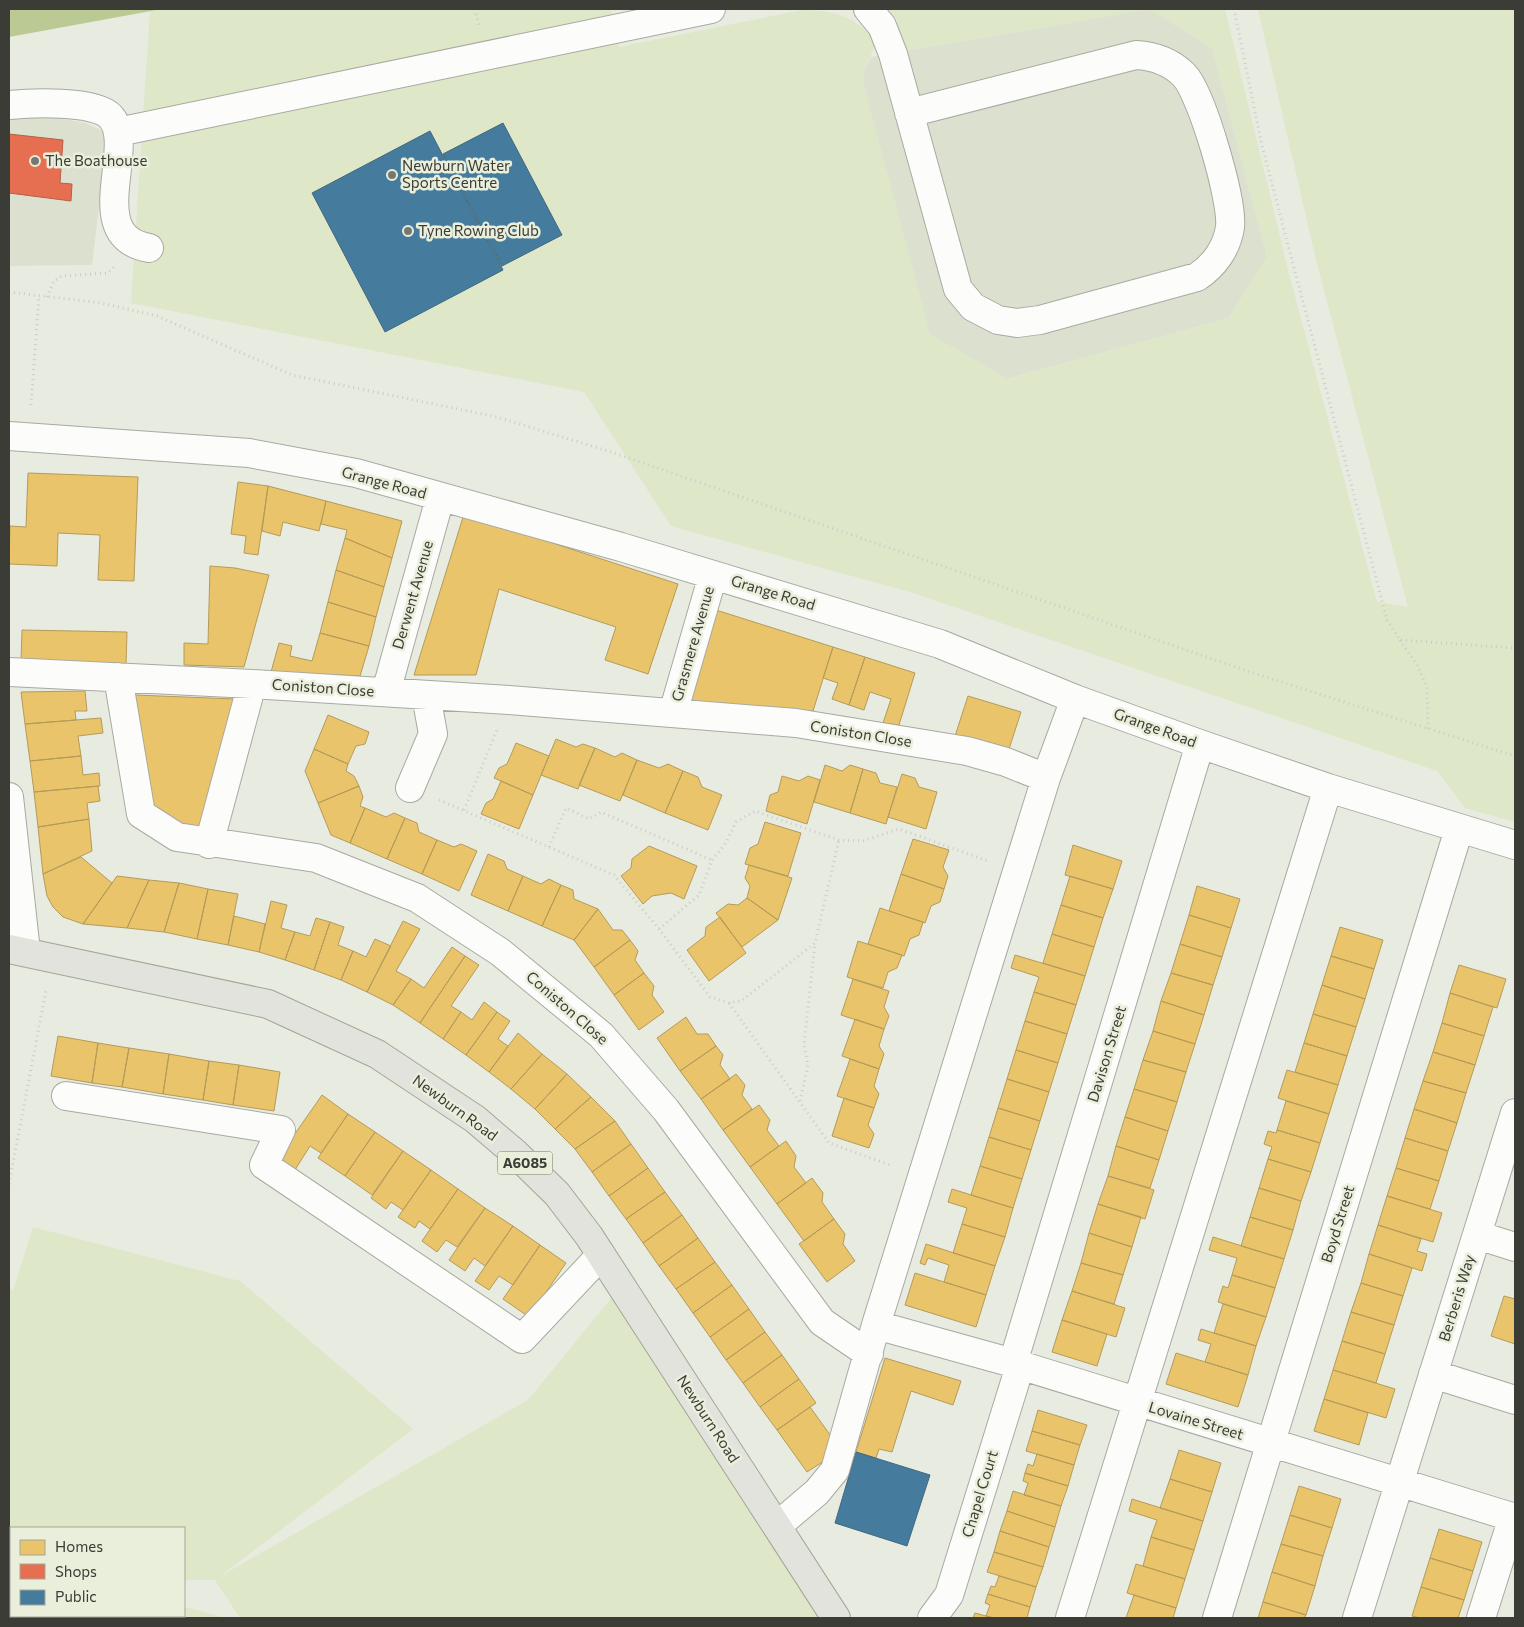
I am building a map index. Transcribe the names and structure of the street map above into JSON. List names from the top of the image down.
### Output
{
  "streets": {
    "main road": ["Newburn Road", "A6085"],
    "street": [
      "Grange Road",
      "Derwent Avenue",
      "Grasmere Avenue",
      "Coniston Close",
      "Davison Street",
      "Boyd Street",
      "Berberis Way",
      "Lovaine Street",
      "Chapel Court"
    ]
  },
  "crossings": [
    ["Grange Road", "Derwent Avenue"],
    ["Grange Road", "Grasmere Avenue"],
    ["Grange Road", "Davison Street"],
    ["Grange Road", "Boyd Street"],
    ["Derwent Avenue", "Coniston Close"],
    ["Grasmere Avenue", "Coniston Close"],
    ["Davison Street", "Lovaine Street"],
    ["Davison Street", "Chapel Court"],
    ["Boyd Street", "Lovaine Street"],
    ["Berberis Way", "Lovaine Street"],
    ["Lovaine Street", "Chapel Court"]
  ],
  "places": ["The Boathouse", "Newburn Water Sports Centre", "Tyne Rowing Club"],
  "legend": ["Homes", "Shops", "Public"]
}
